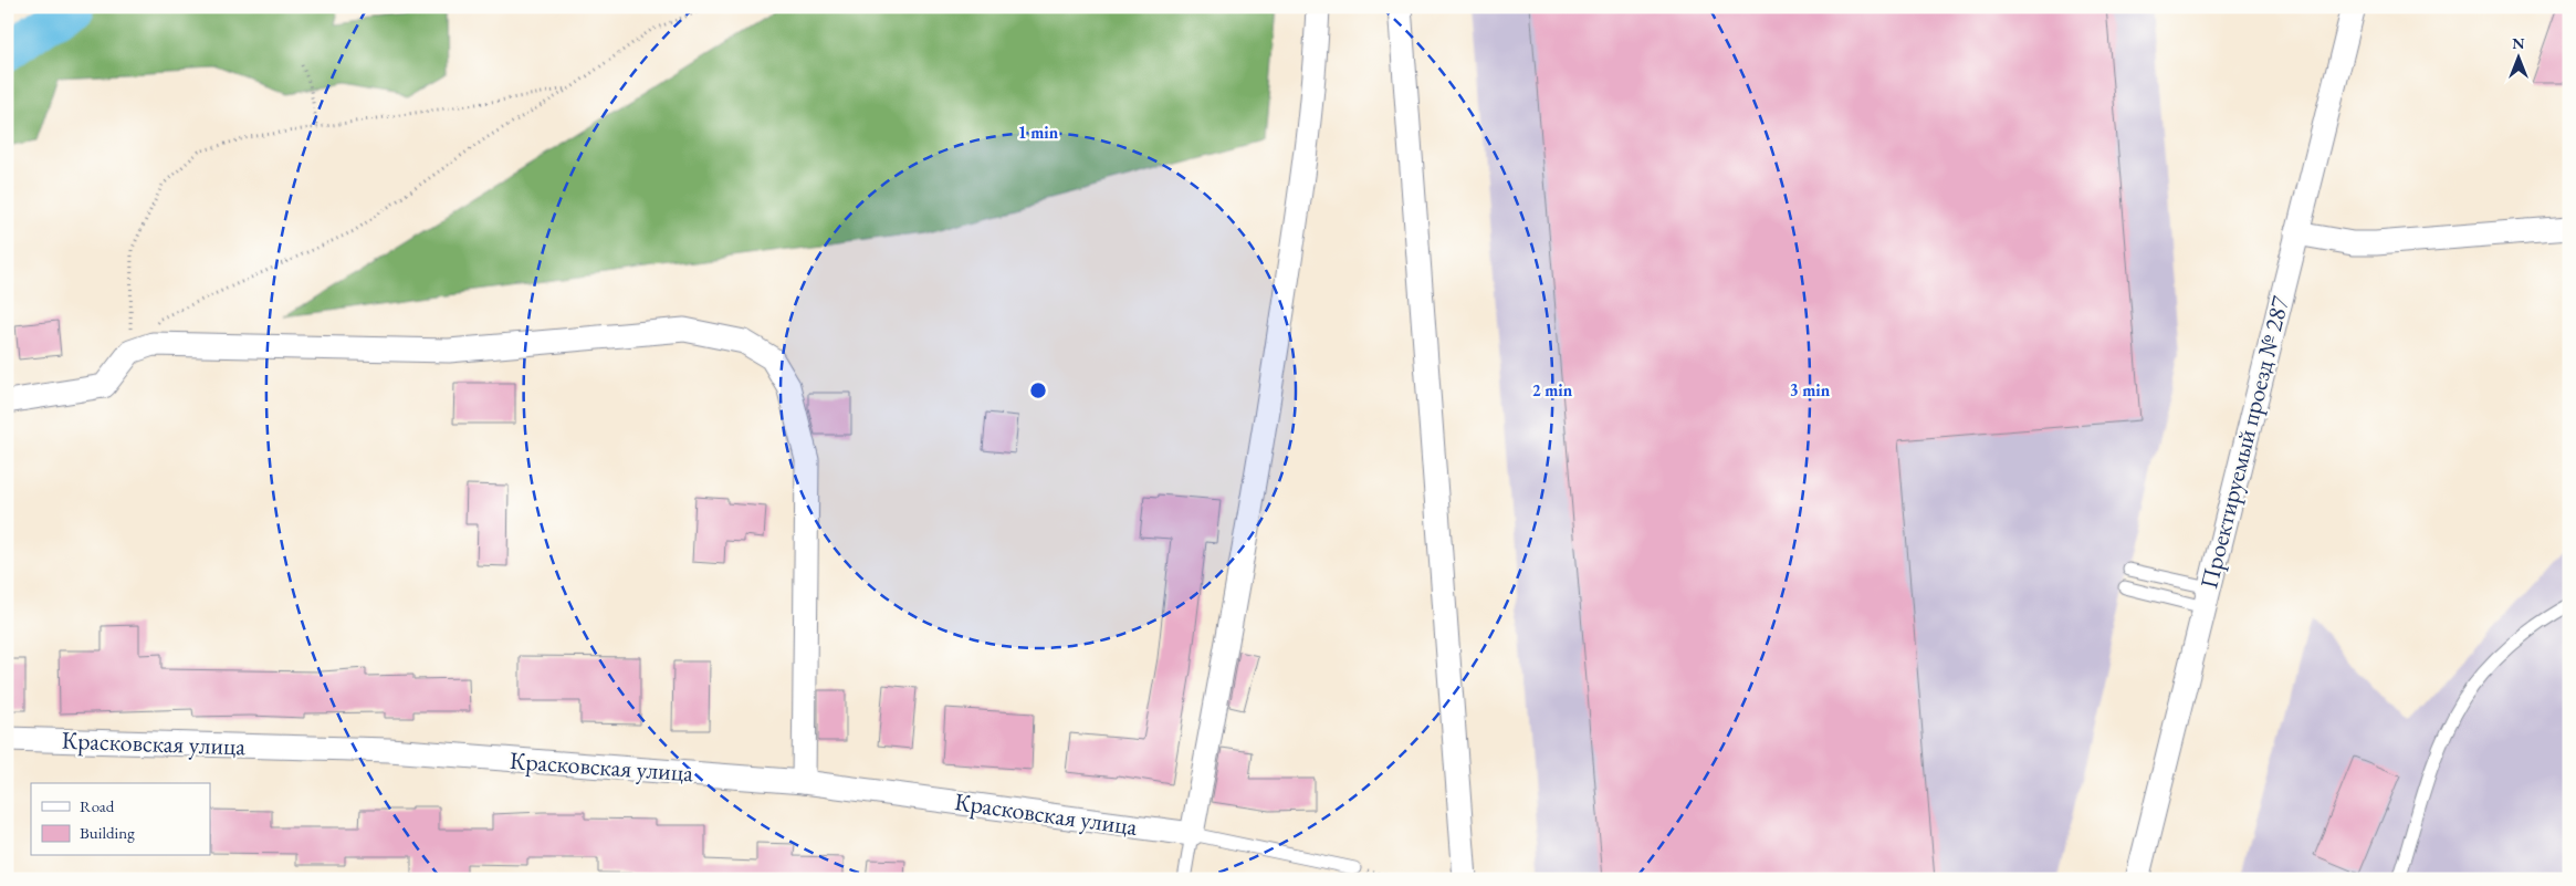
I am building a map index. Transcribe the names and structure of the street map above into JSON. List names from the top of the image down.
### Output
{
  "streets": {
    "street": ["Проектируемый проезд № 287", "Красковская улица"]
  },
  "legend": ["Road", "Building"],
  "north": "top",
  "rings": ["1 min", "2 min", "3 min"]
}
